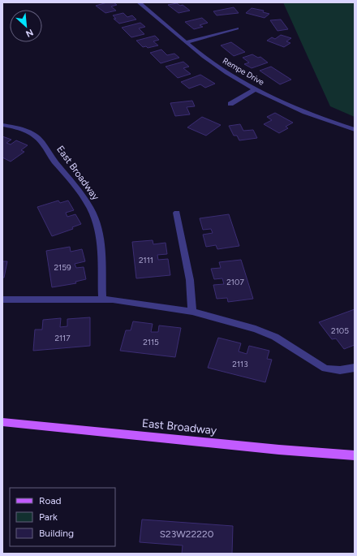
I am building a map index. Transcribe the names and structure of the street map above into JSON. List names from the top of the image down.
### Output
{
  "streets": {
    "main road": ["East Broadway"],
    "street": ["Rempe Drive"]
  },
  "house_numbers": [
    "2111",
    "2159",
    "2107",
    "2105",
    "2117",
    "2115",
    "2113",
    "S23W22220"
  ],
  "legend": ["Road", "Park", "Building"],
  "north": "bottom right"
}
